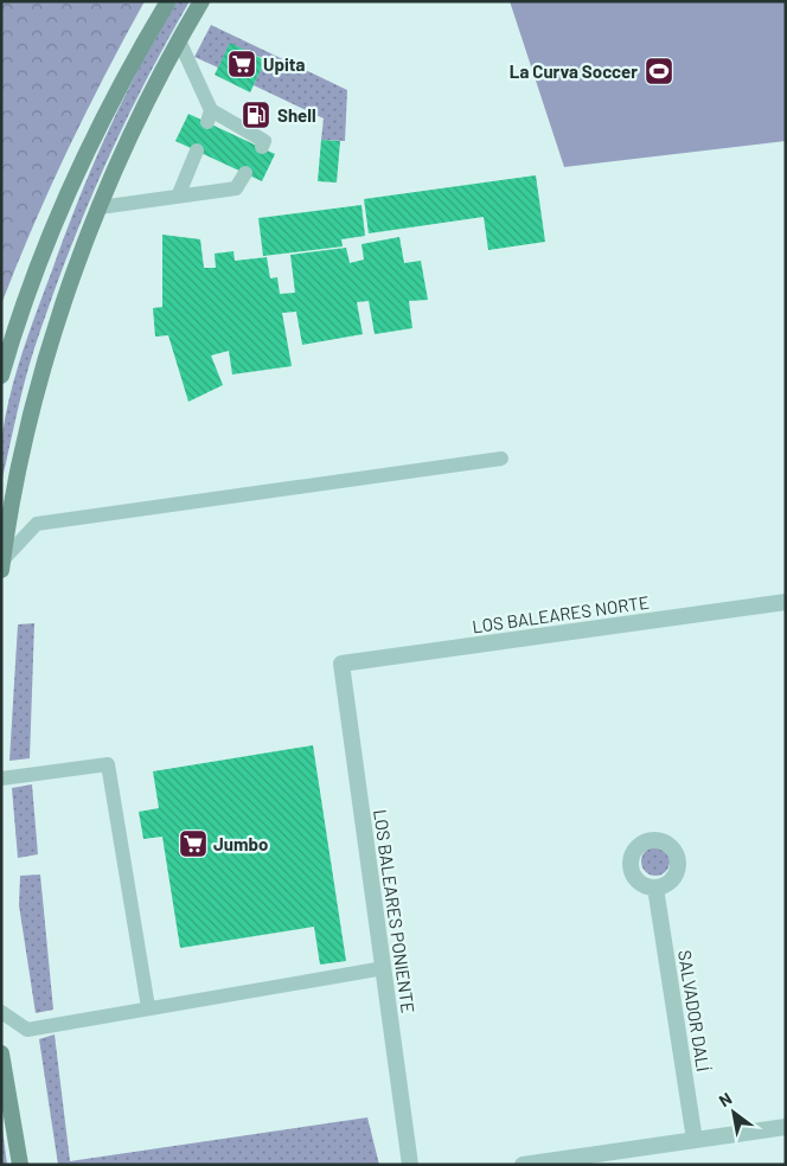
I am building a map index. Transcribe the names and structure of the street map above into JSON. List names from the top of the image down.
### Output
{
  "streets": {
    "street": ["LOS BALEARES NORTE", "LOS BALEARES PONIENTE", "SALVADOR DALÍ"]
  },
  "crossings": [
    ["LOS BALEARES NORTE", "LOS BALEARES PONIENTE"]
  ],
  "places": {
    "supermarket": ["Upita", "Jumbo"],
    "sports": ["La Curva Soccer"],
    "fuel station": ["Shell"]
  },
  "north": "top left"
}
